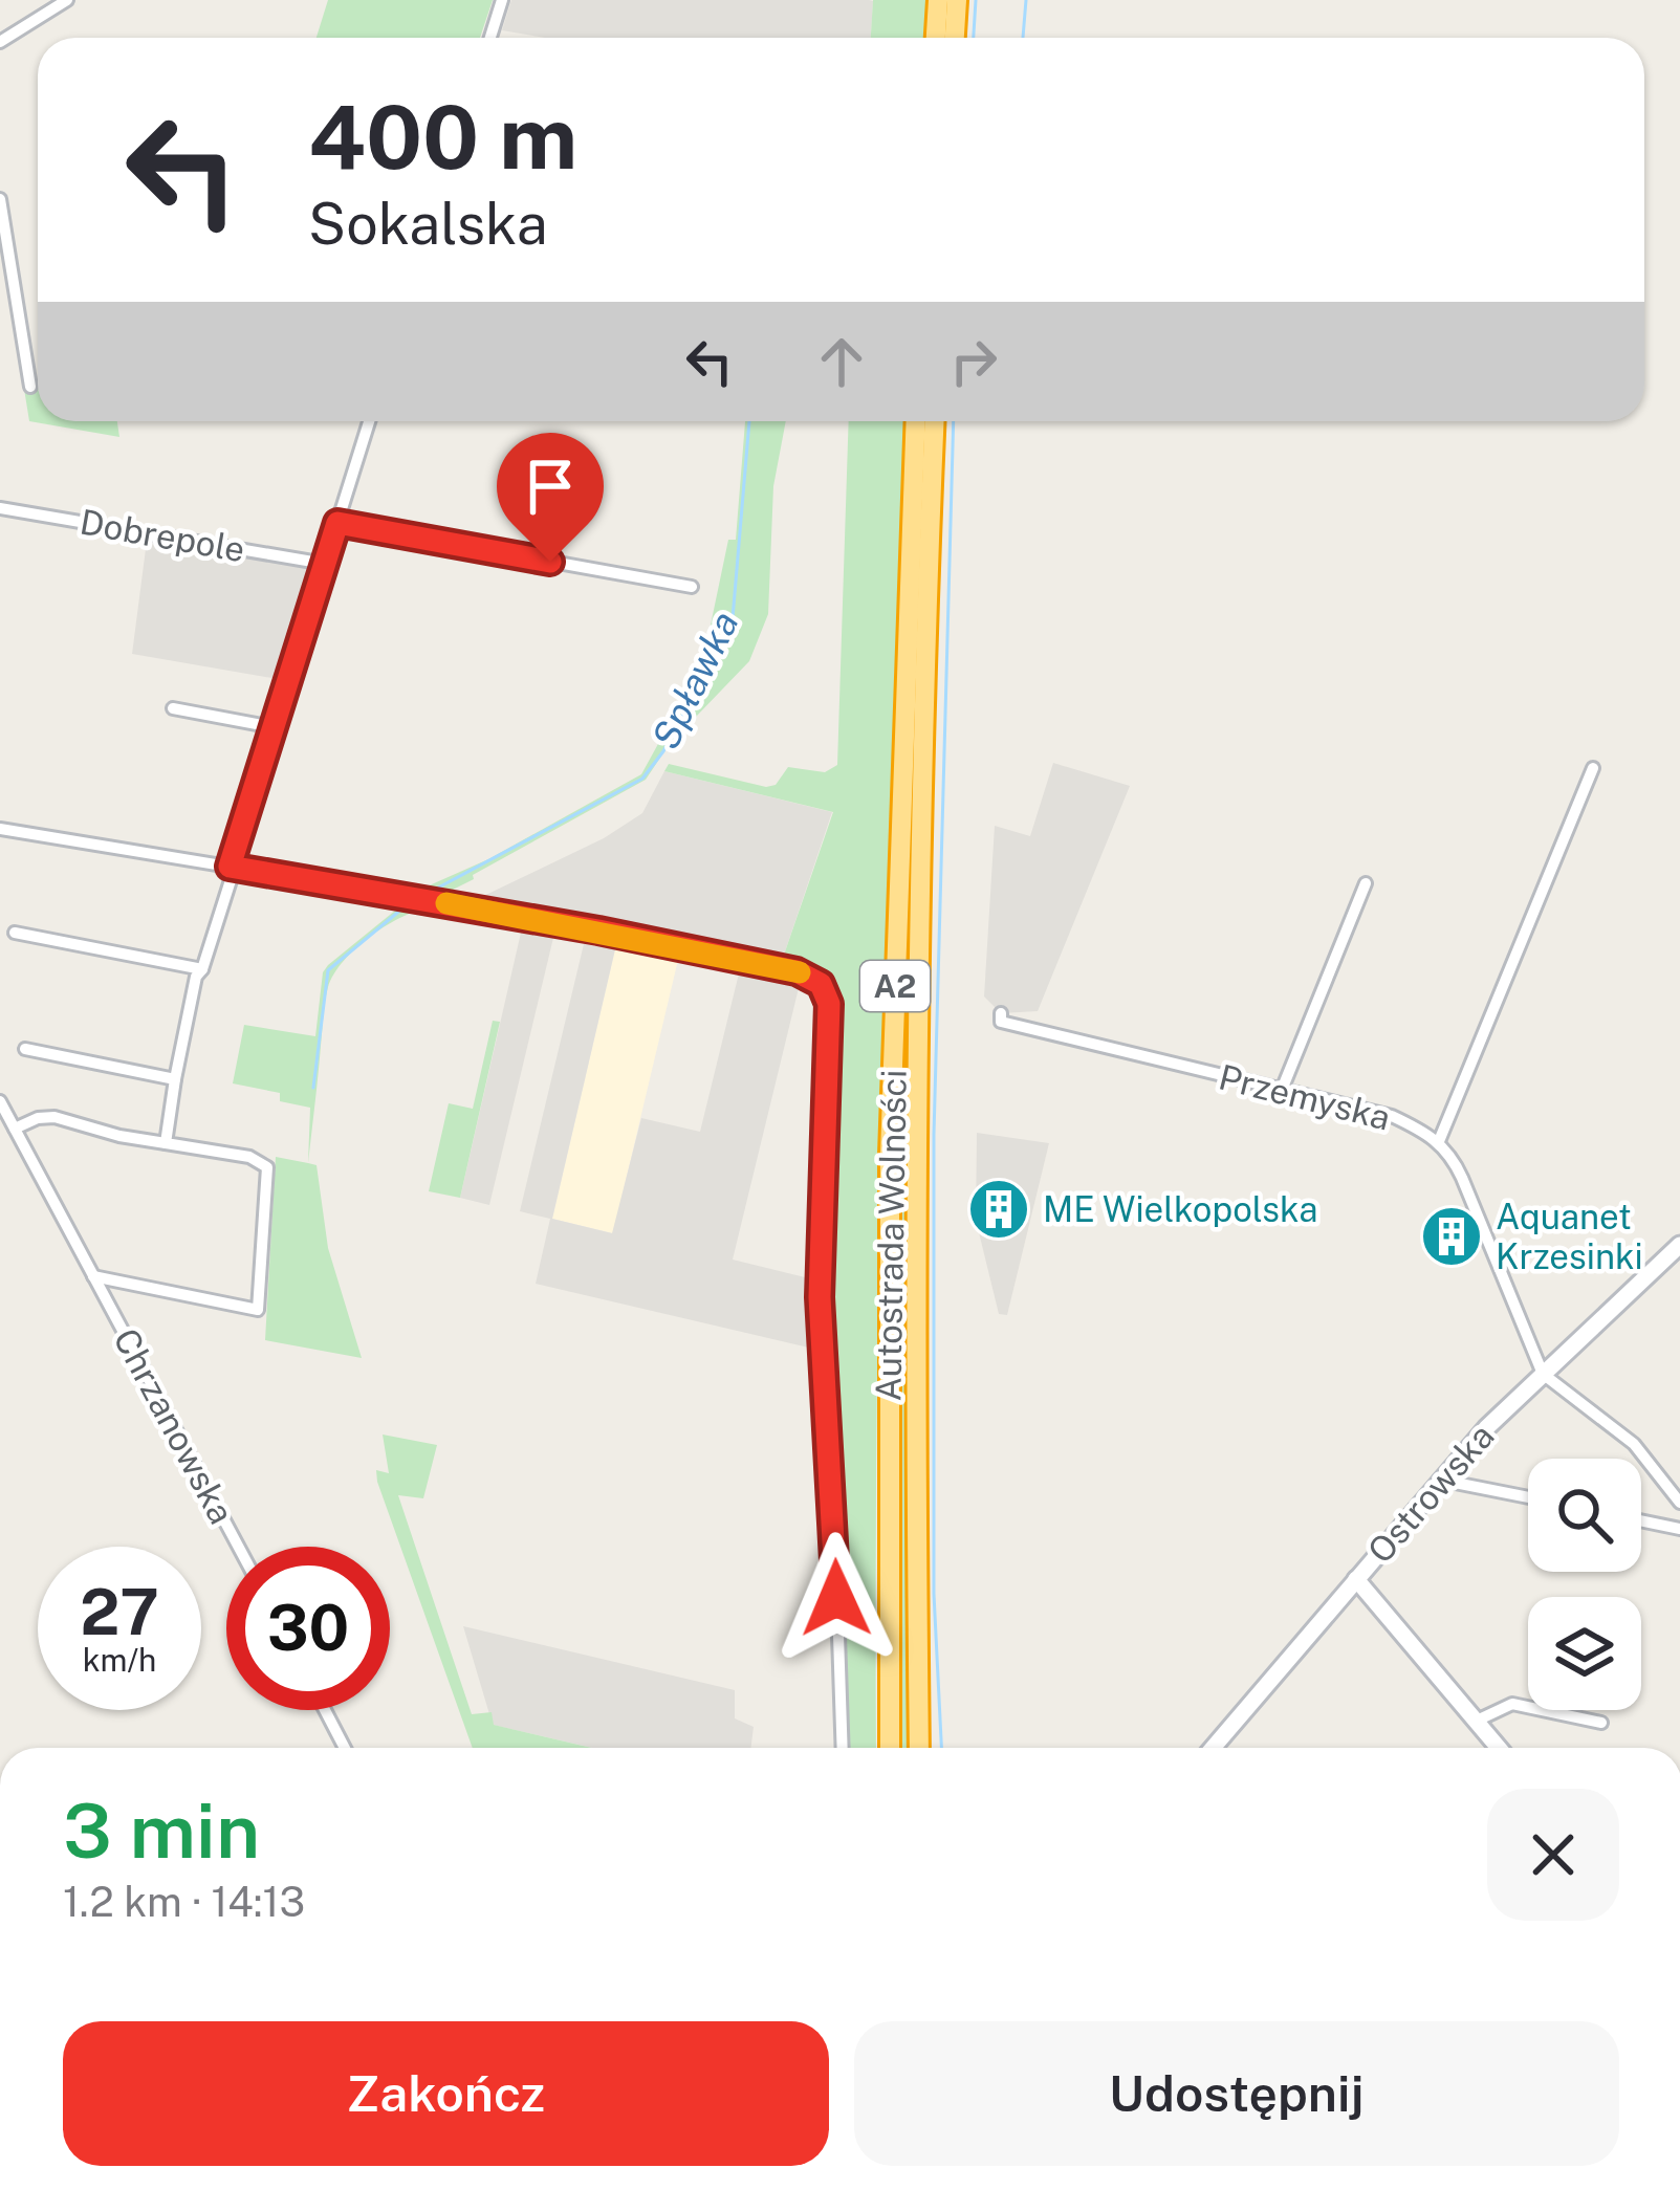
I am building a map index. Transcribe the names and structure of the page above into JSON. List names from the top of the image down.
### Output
{
  "streets": {
    "highway": ["A2", "Autostrada Wolności"],
    "street": [
      "Dobrepole",
      "Przemyska",
      "Chrzanowska",
      "Ostrowska"
    ]
  },
  "water": ["Spławka"],
  "places": {
    "building": ["ME Wielkopolska", "Aquanet Krzesinki"]
  },
  "page": {
    "turn": ["400 m", "Sokalska"],
    "speed": "27 km/h",
    "limit": "30",
    "heading": ["3 min", "1.2 km · 14:13"],
    "buttons": ["Zakończ", "Udostępnij"]
  }
}
